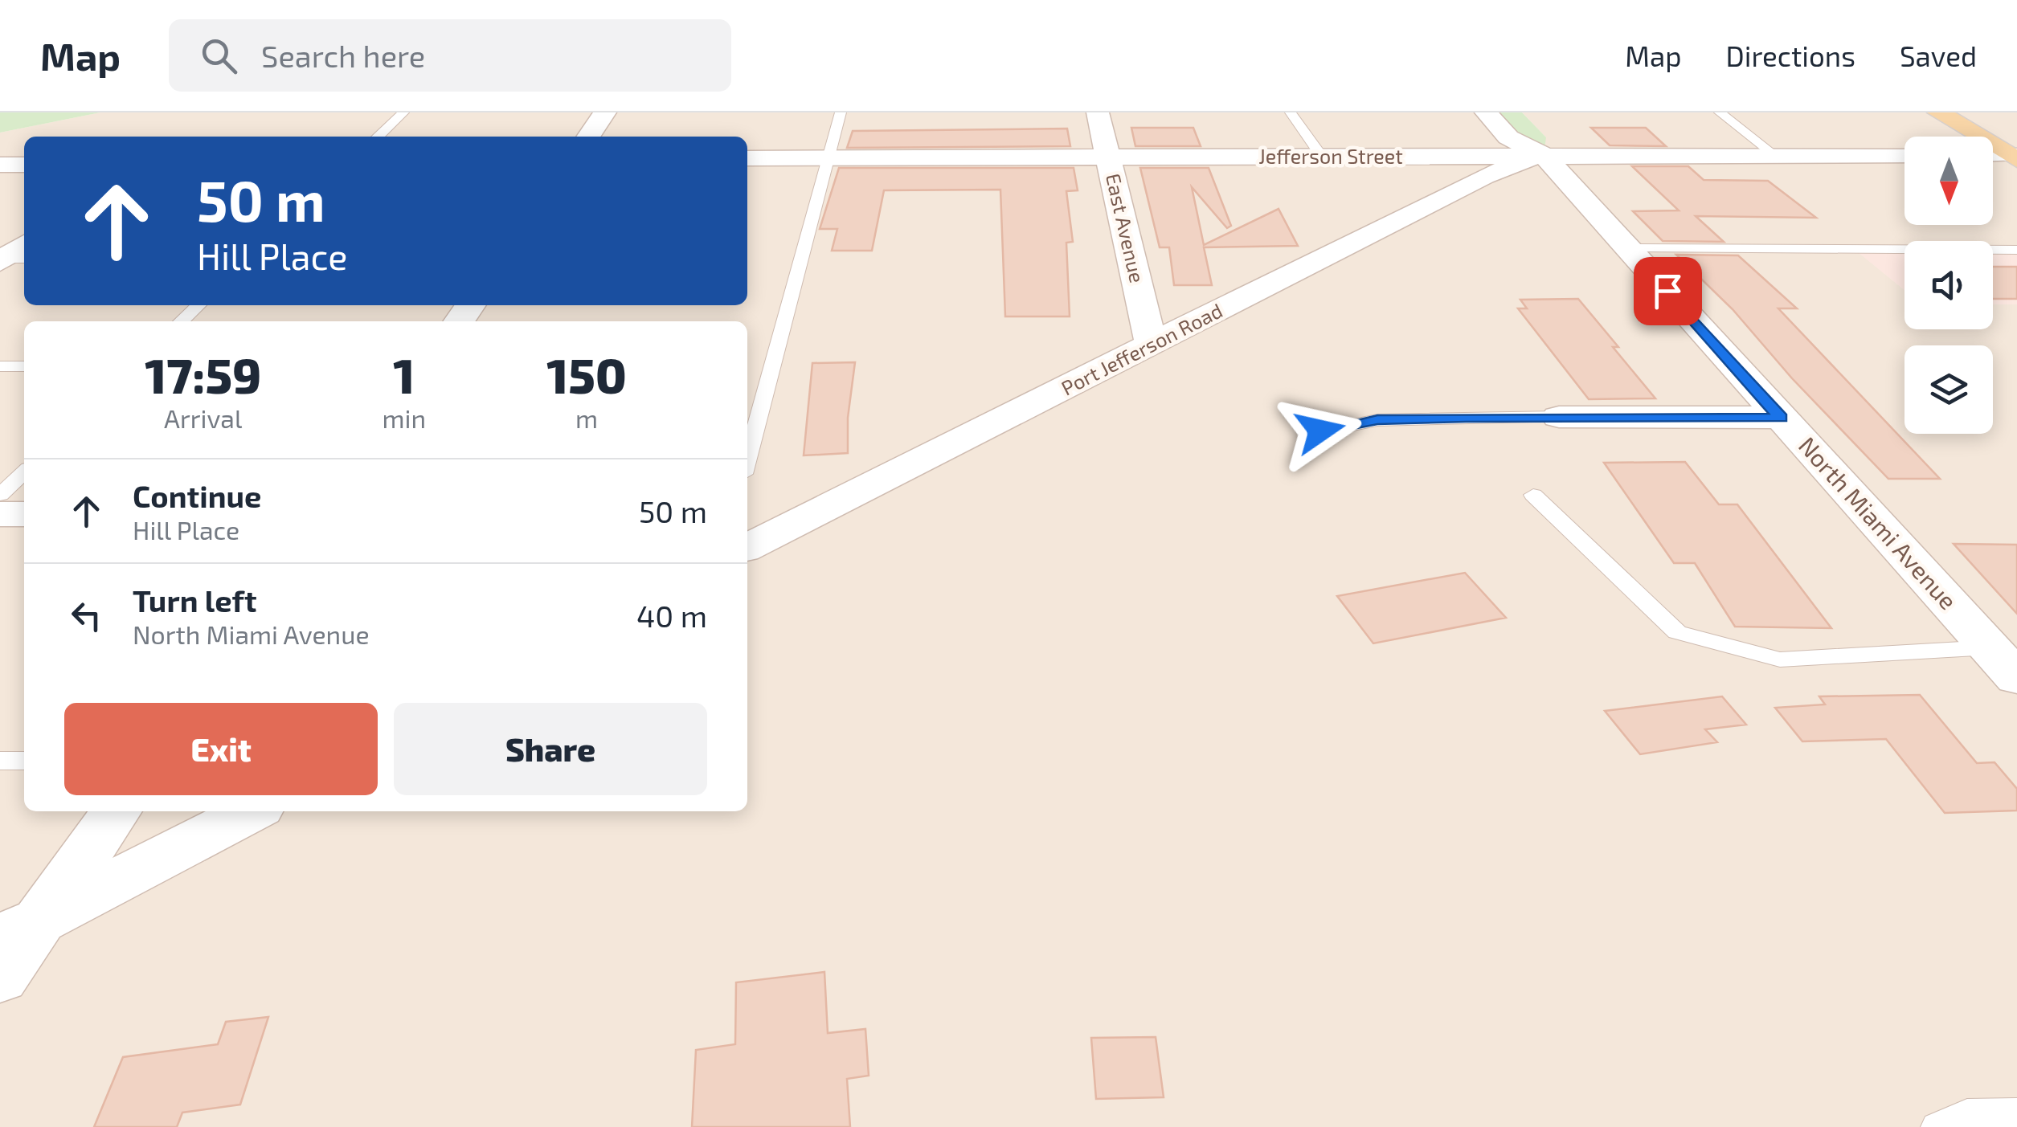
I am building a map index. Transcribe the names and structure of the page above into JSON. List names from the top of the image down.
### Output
{
  "streets": {
    "street": [
      "Jefferson Street",
      "East Avenue",
      "Port Jefferson Road",
      "North Miami Avenue"
    ]
  },
  "crossings": [
    ["Jefferson Street", "East Avenue"],
    ["Jefferson Street", "Port Jefferson Road"],
    ["Jefferson Street", "North Miami Avenue"],
    ["East Avenue", "Port Jefferson Road"],
    ["Port Jefferson Road", "North Miami Avenue"]
  ],
  "north": "bottom",
  "page": {
    "header": "Map",
    "search": "Search here",
    "nav": ["Map", "Directions", "Saved"],
    "turn": ["50 m", "Hill Place"],
    "eta": [
      "17:59",
      "Arrival",
      "1",
      "min",
      "150",
      "m"
    ],
    "list": [
      {
        "name": "Continue",
        "note": "Hill Place",
        "value": "50 m"
      },
      {
        "name": "Turn left",
        "note": "North Miami Avenue",
        "value": "40 m"
      }
    ],
    "buttons": ["Exit", "Share"]
  }
}
